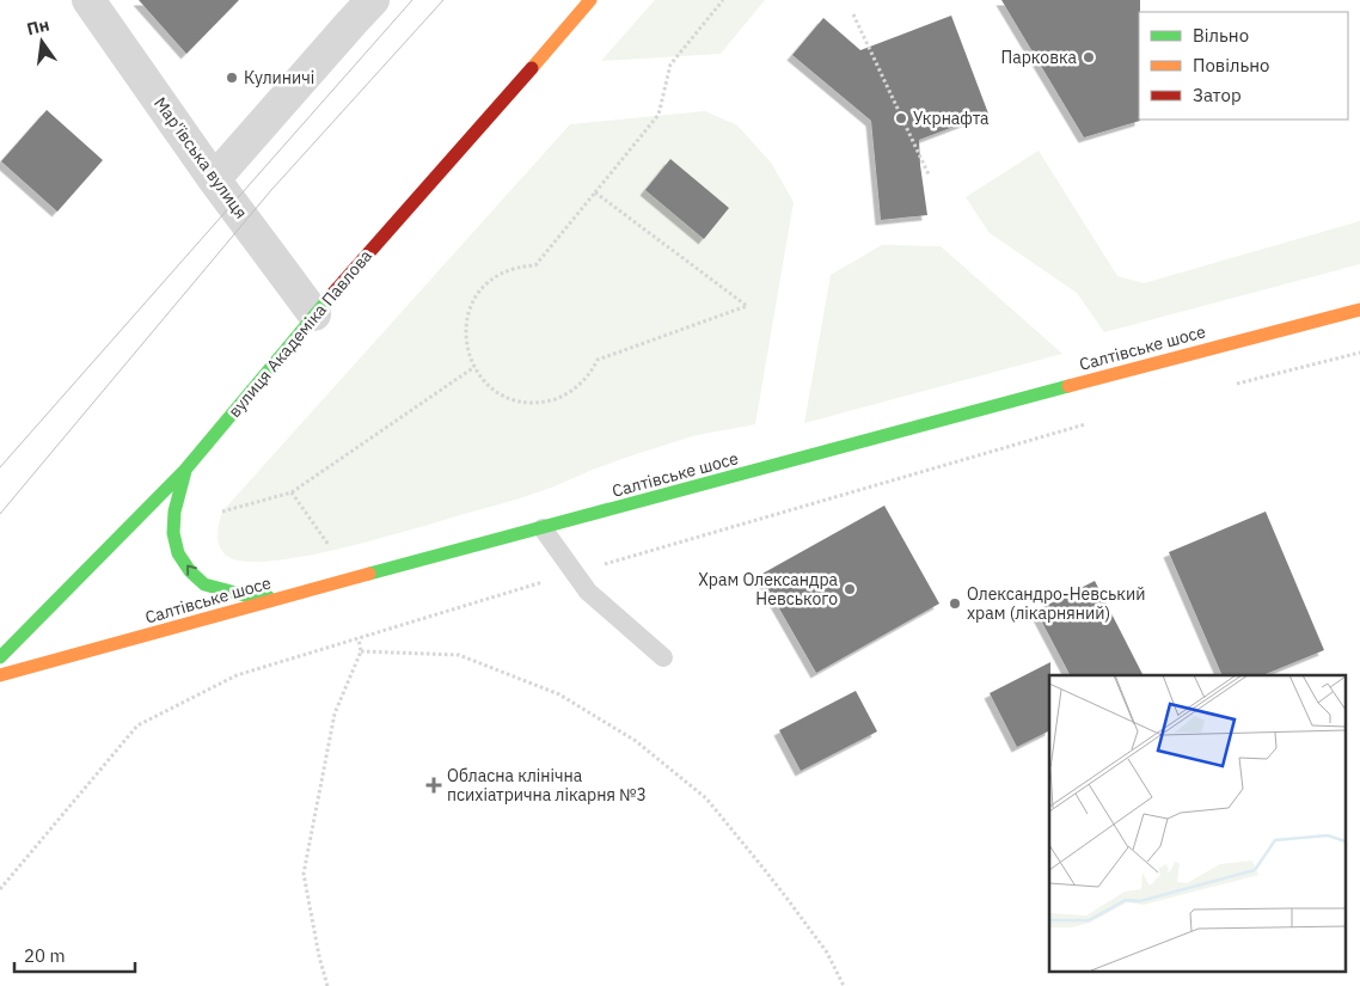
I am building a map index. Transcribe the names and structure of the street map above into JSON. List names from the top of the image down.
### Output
{
  "streets": {
    "main road": ["вулиця Академіка Павлова", "Салтівське шосе"],
    "street": ["Мар'ївська вулиця"]
  },
  "crossings": [
    ["Мар'ївська вулиця", "вулиця Академіка Павлова"]
  ],
  "places": {
    "other": [
      "Парковка",
      "Кулиничі",
      "Укрнафта",
      "Храм Олександра Невського",
      "Олександро-Невський храм (лікарняний)"
    ],
    "health": ["Обласна клінічна психіатрична лікарня №3"]
  },
  "legend": ["Вільно", "Повільно", "Затор"],
  "scale_bar": "20 m",
  "north": "top"
}
